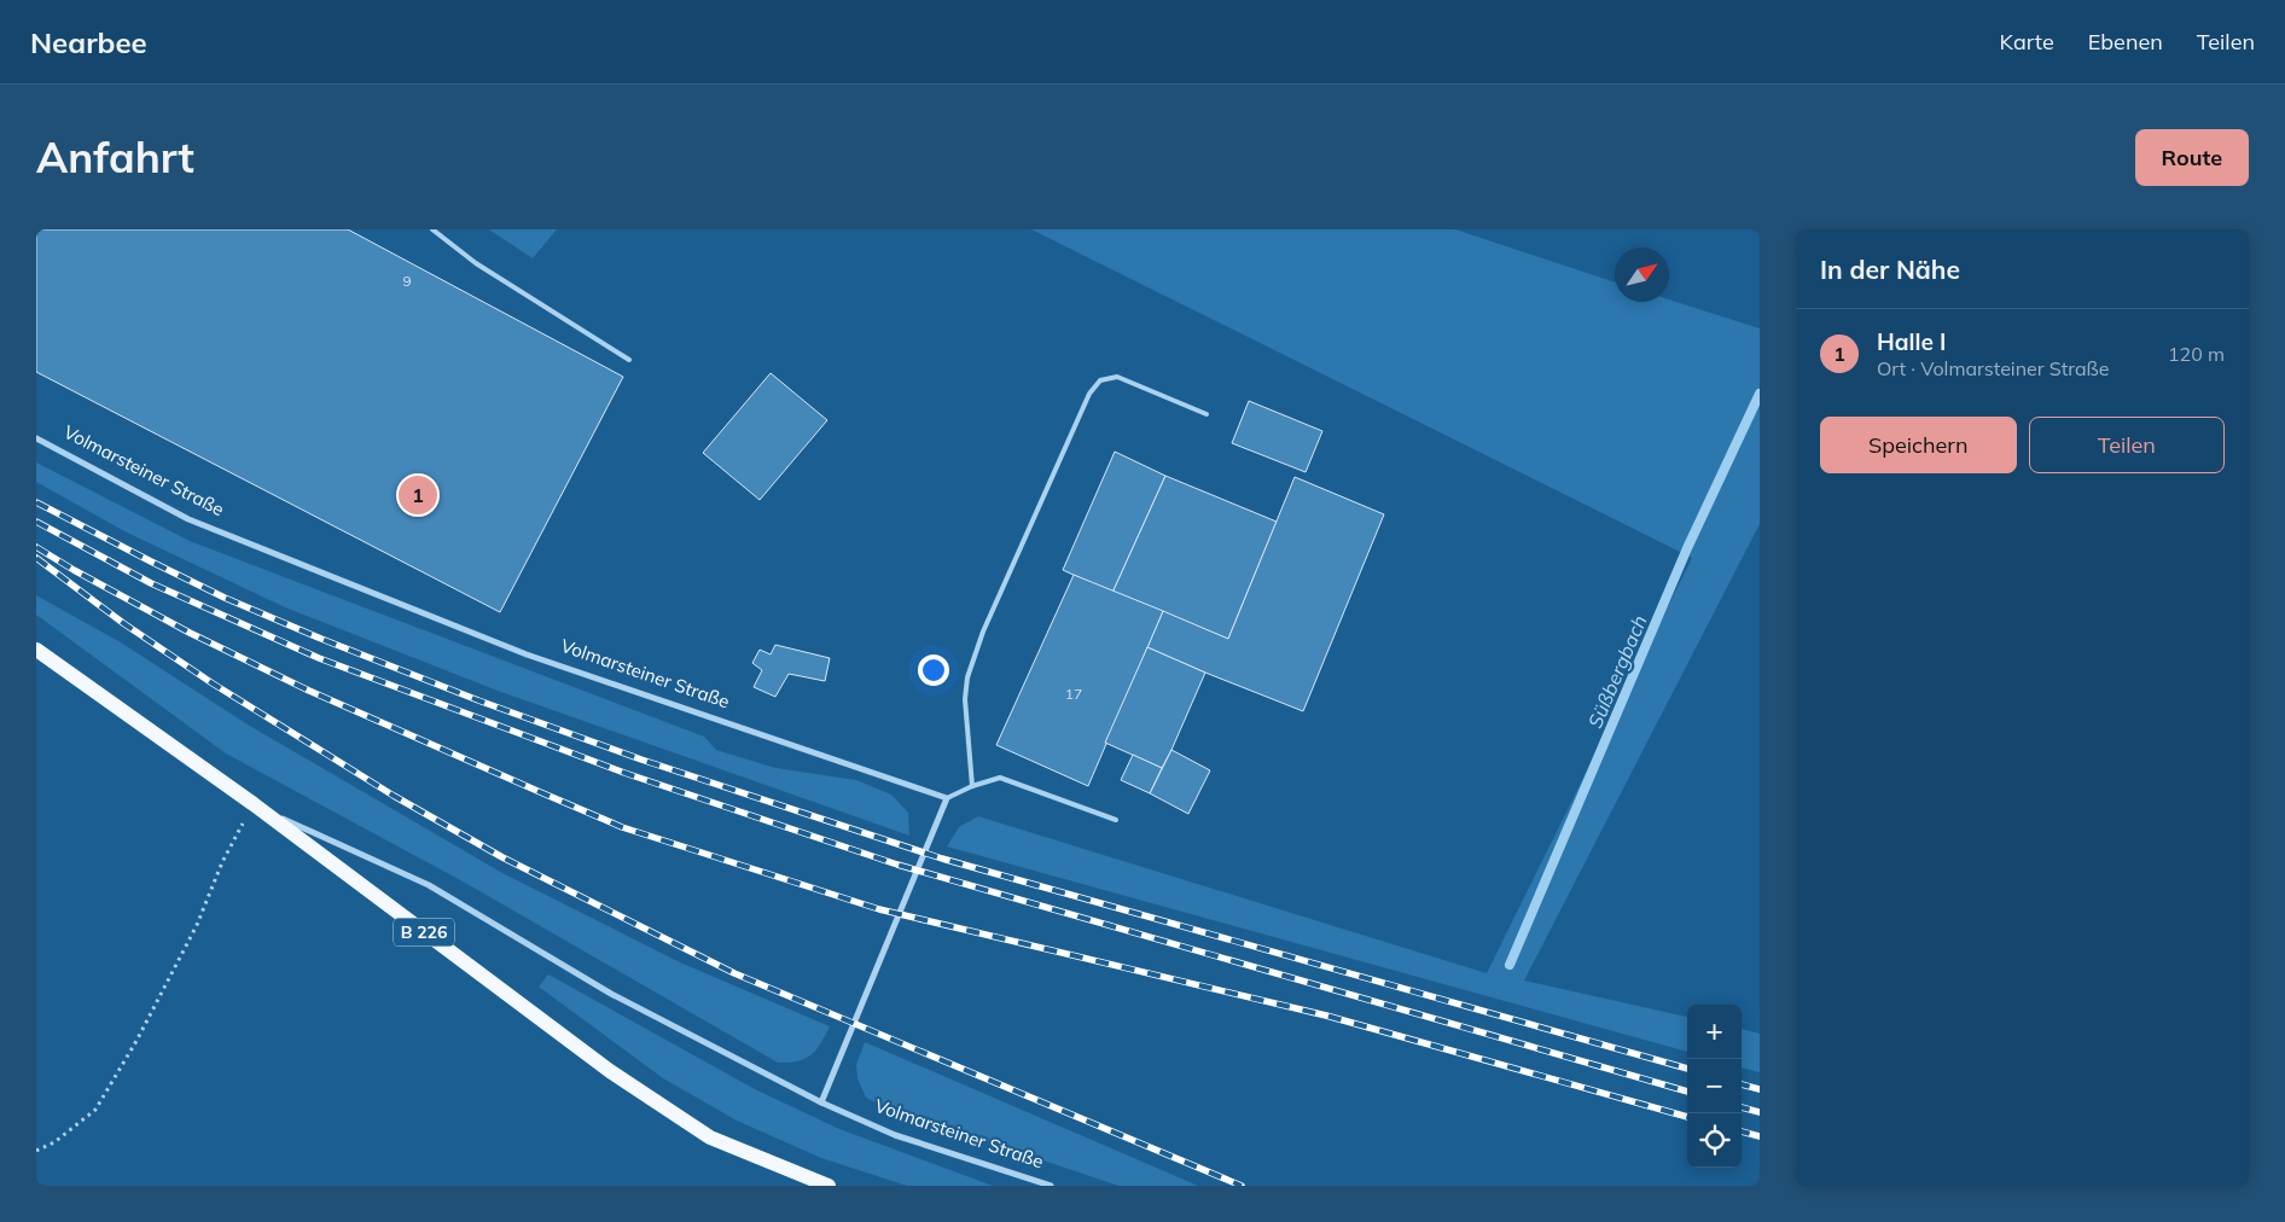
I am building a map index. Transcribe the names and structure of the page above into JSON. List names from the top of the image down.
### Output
{
  "streets": {
    "main road": ["Volmarsteiner Straße", "B 226"]
  },
  "water": ["Süßbergbach"],
  "house_numbers": ["9", "17"],
  "north": "top right",
  "page": {
    "header": "Nearbee",
    "nav": ["Karte", "Ebenen", "Teilen"],
    "buttons": [
      "Route",
      ["Speichern", "Teilen"]
    ],
    "title": "Anfahrt",
    "heading": "In der Nähe",
    "list": [
      {
        "mark": "1",
        "name": "Halle I",
        "note": "Ort · Volmarsteiner Straße",
        "value": "120 m"
      }
    ],
    "pins": "1",
    "map_buttons": ["+", "−"]
  }
}
